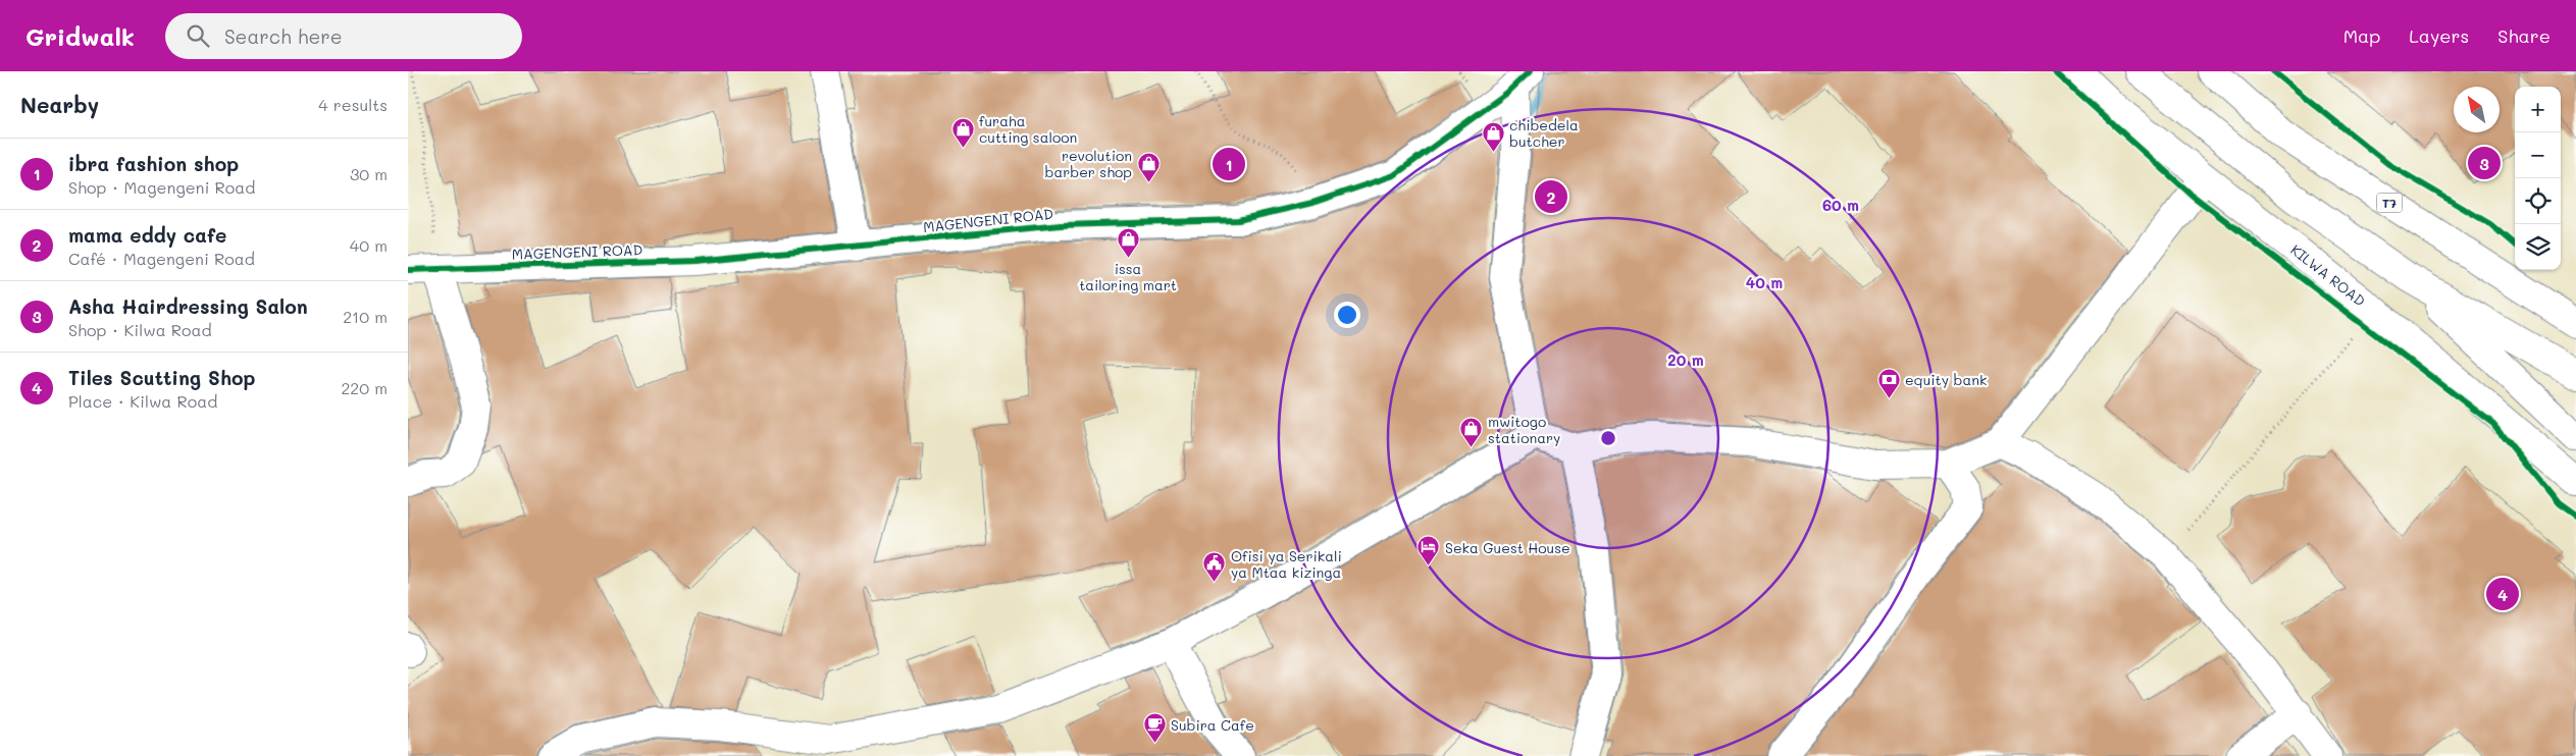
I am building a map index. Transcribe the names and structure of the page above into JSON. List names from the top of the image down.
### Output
{
  "streets": {
    "main road": ["T7", "MAGENGENI ROAD", "KILWA ROAD"]
  },
  "places": {
    "shop": [
      "furaha cutting saloon",
      "chibedela butcher",
      "revolution barber shop",
      "issa tailoring mart",
      "mwitogo stationary"
    ],
    "bank": ["equity bank"],
    "hotel": ["Seka Guest House"],
    "public building": ["Ofisi ya Serikali ya Mtaa kizinga"],
    "cafe": ["Subira Cafe"]
  },
  "north": "top left",
  "page": {
    "header": "Gridwalk",
    "search": "Search here",
    "nav": ["Map", "Layers", "Share"],
    "heading": ["Nearby", "4 results"],
    "map_buttons": ["+", "−"],
    "list": [
      {
        "mark": "1",
        "name": "ibra fashion shop",
        "note": "Shop · Magengeni Road",
        "value": "30 m"
      },
      {
        "mark": "2",
        "name": "mama eddy cafe",
        "note": "Café · Magengeni Road",
        "value": "40 m"
      },
      {
        "mark": "3",
        "name": "Asha Hairdressing Salon",
        "note": "Shop · Kilwa Road",
        "value": "210 m"
      },
      {
        "mark": "4",
        "name": "Tiles Scutting Shop",
        "note": "Place · Kilwa Road",
        "value": "220 m"
      }
    ],
    "pins": [
      "3",
      "1",
      "2",
      "4"
    ]
  },
  "rings": ["60 m", "40 m", "20 m"]
}
